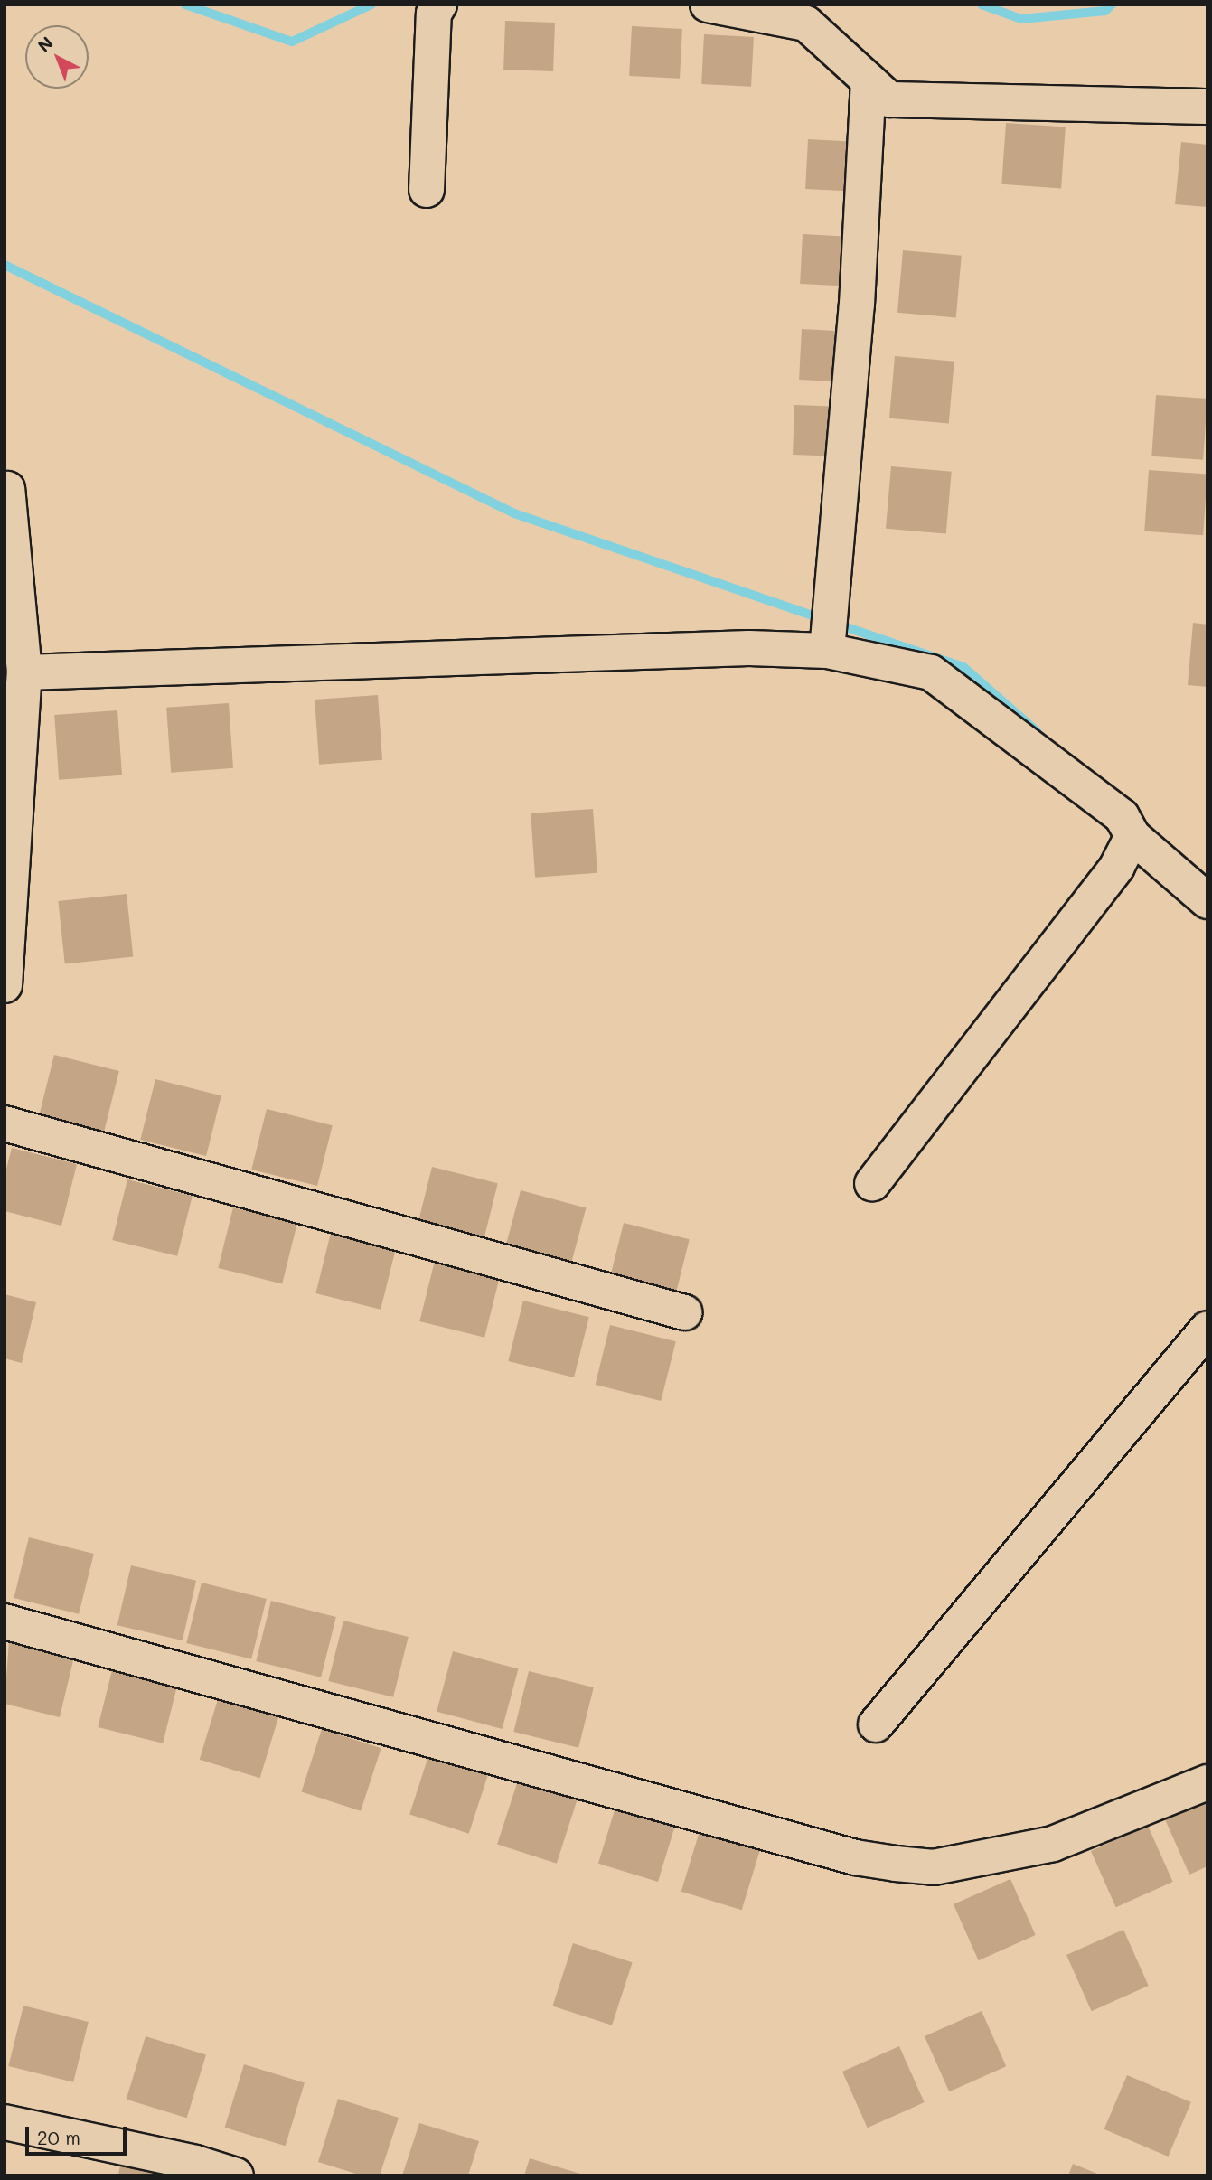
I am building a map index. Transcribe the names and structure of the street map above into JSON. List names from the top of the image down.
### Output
{
  "scale_bar": "20 m",
  "north": "top left"
}
